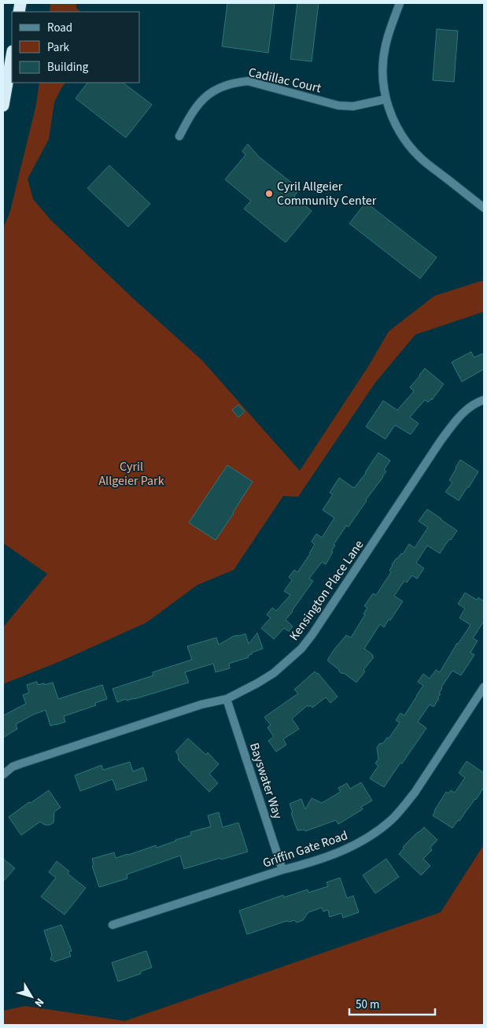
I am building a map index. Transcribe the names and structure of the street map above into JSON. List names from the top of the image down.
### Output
{
  "streets": {
    "street": [
      "Cadillac Court",
      "Kensington Place Lane",
      "Bayswater Way",
      "Griffin Gate Road"
    ]
  },
  "crossings": [
    ["Kensington Place Lane", "Bayswater Way"],
    ["Bayswater Way", "Griffin Gate Road"]
  ],
  "parks": ["Cyril Allgeier Park"],
  "places": ["Cyril Allgeier Community Center"],
  "legend": ["Road", "Park", "Building"],
  "scale_bar": "50 m",
  "north": "bottom right"
}
